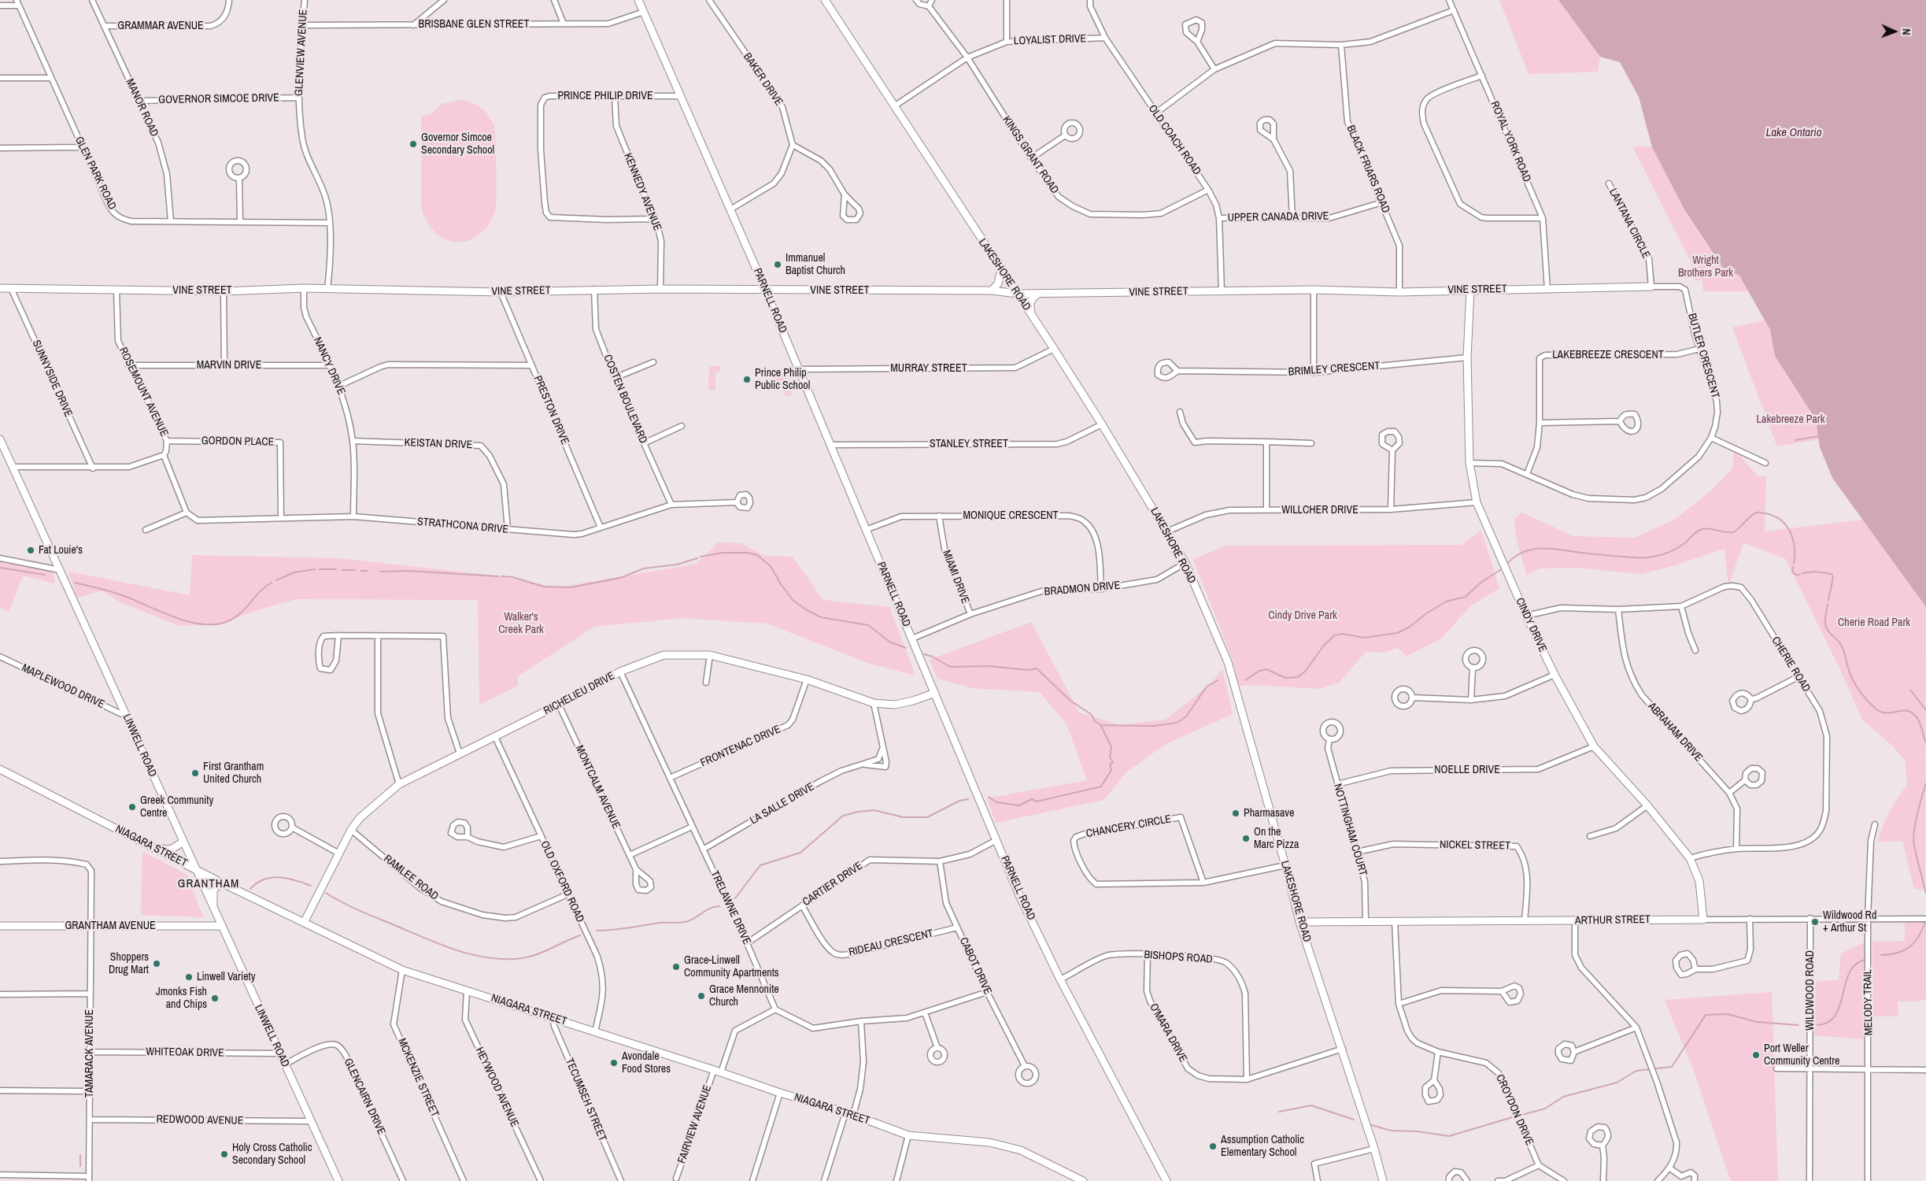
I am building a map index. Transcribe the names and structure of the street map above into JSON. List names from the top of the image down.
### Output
{
  "streets": {
    "street": [
      "BRISBANE GLEN STREET",
      "GRAMMAR AVENUE",
      "LOYALIST DRIVE",
      "GLENVIEW AVENUE",
      "BAKER DRIVE",
      "PRINCE PHILIP DRIVE",
      "GOVERNOR SIMCOE DRIVE",
      "MANOR ROAD",
      "OLD COACH ROAD",
      "ROYAL YORK ROAD",
      "KINGS GRANT ROAD",
      "BLACK FRIARS ROAD",
      "GLEN PARK ROAD",
      "KENNEDY AVENUE",
      "UPPER CANADA DRIVE",
      "LANTANA CIRCLE",
      "LAKESHORE ROAD",
      "VINE STREET",
      "PARNELL ROAD",
      "LAKEBREEZE CRESCENT",
      "BUTLER CRESCENT",
      "MARVIN DRIVE",
      "NANCY DRIVE",
      "MURRAY STREET",
      "BRIMLEY CRESCENT",
      "SUNNYSIDE DRIVE",
      "ROSEMOUNT AVENUE",
      "COSTEN BOULEVARD",
      "PRESTON DRIVE",
      "GORDON PLACE",
      "KEISTAN DRIVE",
      "STANLEY STREET",
      "WILLCHER DRIVE",
      "MONIQUE CRESCENT",
      "STRATHCONA DRIVE",
      "MIAMI DRIVE",
      "BRADMON DRIVE",
      "CINDY DRIVE",
      "CHERIE ROAD",
      "MAPLEWOOD DRIVE",
      "RICHELIEU DRIVE",
      "ABRAHAM DRIVE",
      "LINWELL ROAD",
      "FRONTENAC DRIVE",
      "NOELLE DRIVE",
      "MONTCALM AVENUE",
      "LA SALLE DRIVE",
      "CHANCERY CIRCLE",
      "NOTTINGHAM COURT",
      "NICKEL STREET",
      "NIAGARA STREET",
      "RAMLEE ROAD",
      "OLD OXFORD ROAD",
      "CARTIER DRIVE",
      "TRELAWNE DRIVE",
      "ARTHUR STREET",
      "GRANTHAM AVENUE",
      "RIDEAU CRESCENT",
      "BISHOPS ROAD",
      "CABOT DRIVE",
      "WILDWOOD ROAD",
      "MELODY TRAIL",
      "O'MARA DRIVE",
      "WHITEOAK DRIVE",
      "TAMARACK AVENUE",
      "MCKENZIE STREET",
      "HEYWOOD AVENUE",
      "GLENCAIRN DRIVE",
      "TECUMSEH STREET",
      "CROYDON DRIVE",
      "REDWOOD AVENUE",
      "FAIRVIEW AVENUE"
    ]
  },
  "crossings": [
    ["BRISBANE GLEN STREET", "GLENVIEW AVENUE"],
    ["BRISBANE GLEN STREET", "PARNELL ROAD"],
    ["GRAMMAR AVENUE", "MANOR ROAD"],
    ["LOYALIST DRIVE", "OLD COACH ROAD"],
    ["LOYALIST DRIVE", "KINGS GRANT ROAD"],
    ["LOYALIST DRIVE", "LAKESHORE ROAD"],
    ["GLENVIEW AVENUE", "GOVERNOR SIMCOE DRIVE"],
    ["GLENVIEW AVENUE", "GLEN PARK ROAD"],
    ["GLENVIEW AVENUE", "VINE STREET"],
    ["PRINCE PHILIP DRIVE", "KENNEDY AVENUE"],
    ["PRINCE PHILIP DRIVE", "PARNELL ROAD"],
    ["GOVERNOR SIMCOE DRIVE", "MANOR ROAD"],
    ["MANOR ROAD", "GLEN PARK ROAD"],
    ["OLD COACH ROAD", "KINGS GRANT ROAD"],
    ["OLD COACH ROAD", "UPPER CANADA DRIVE"],
    ["OLD COACH ROAD", "VINE STREET"],
    ["ROYAL YORK ROAD", "VINE STREET"],
    ["BLACK FRIARS ROAD", "UPPER CANADA DRIVE"],
    ["BLACK FRIARS ROAD", "VINE STREET"],
    ["KENNEDY AVENUE", "VINE STREET"],
    ["LANTANA CIRCLE", "VINE STREET"],
    ["LAKESHORE ROAD", "VINE STREET"],
    ["LAKESHORE ROAD", "MURRAY STREET"],
    ["LAKESHORE ROAD", "STANLEY STREET"],
    ["LAKESHORE ROAD", "WILLCHER DRIVE"],
    ["LAKESHORE ROAD", "BRADMON DRIVE"],
    ["LAKESHORE ROAD", "CHANCERY CIRCLE"],
    ["LAKESHORE ROAD", "ARTHUR STREET"],
    ["LAKESHORE ROAD", "O'MARA DRIVE"],
    ["VINE STREET", "PARNELL ROAD"],
    ["VINE STREET", "BUTLER CRESCENT"],
    ["VINE STREET", "NANCY DRIVE"],
    ["VINE STREET", "SUNNYSIDE DRIVE"],
    ["VINE STREET", "ROSEMOUNT AVENUE"],
    ["VINE STREET", "COSTEN BOULEVARD"],
    ["VINE STREET", "PRESTON DRIVE"],
    ["VINE STREET", "CINDY DRIVE"],
    ["PARNELL ROAD", "MURRAY STREET"],
    ["PARNELL ROAD", "STANLEY STREET"],
    ["PARNELL ROAD", "MONIQUE CRESCENT"],
    ["PARNELL ROAD", "BRADMON DRIVE"],
    ["PARNELL ROAD", "RICHELIEU DRIVE"],
    ["PARNELL ROAD", "CARTIER DRIVE"],
    ["PARNELL ROAD", "BISHOPS ROAD"],
    ["LAKEBREEZE CRESCENT", "BUTLER CRESCENT"],
    ["BUTLER CRESCENT", "CINDY DRIVE"],
    ["MARVIN DRIVE", "NANCY DRIVE"],
    ["MARVIN DRIVE", "ROSEMOUNT AVENUE"],
    ["NANCY DRIVE", "KEISTAN DRIVE"],
    ["NANCY DRIVE", "STRATHCONA DRIVE"],
    ["BRIMLEY CRESCENT", "CINDY DRIVE"],
    ["ROSEMOUNT AVENUE", "GORDON PLACE"],
    ["COSTEN BOULEVARD", "STRATHCONA DRIVE"],
    ["PRESTON DRIVE", "STRATHCONA DRIVE"],
    ["GORDON PLACE", "STRATHCONA DRIVE"],
    ["KEISTAN DRIVE", "STRATHCONA DRIVE"],
    ["WILLCHER DRIVE", "CINDY DRIVE"],
    ["MONIQUE CRESCENT", "MIAMI DRIVE"],
    ["MONIQUE CRESCENT", "BRADMON DRIVE"],
    ["MIAMI DRIVE", "BRADMON DRIVE"],
    ["CINDY DRIVE", "CHERIE ROAD"],
    ["CINDY DRIVE", "NOELLE DRIVE"],
    ["CINDY DRIVE", "ARTHUR STREET"],
    ["CHERIE ROAD", "ABRAHAM DRIVE"],
    ["MAPLEWOOD DRIVE", "LINWELL ROAD"],
    ["RICHELIEU DRIVE", "FRONTENAC DRIVE"],
    ["RICHELIEU DRIVE", "MONTCALM AVENUE"],
    ["RICHELIEU DRIVE", "LA SALLE DRIVE"],
    ["RICHELIEU DRIVE", "NIAGARA STREET"],
    ["RICHELIEU DRIVE", "RAMLEE ROAD"],
    ["RICHELIEU DRIVE", "OLD OXFORD ROAD"],
    ["RICHELIEU DRIVE", "TRELAWNE DRIVE"],
    ["LINWELL ROAD", "NIAGARA STREET"],
    ["LINWELL ROAD", "GRANTHAM AVENUE"],
    ["LINWELL ROAD", "WHITEOAK DRIVE"],
    ["LINWELL ROAD", "GLENCAIRN DRIVE"],
    ["LINWELL ROAD", "REDWOOD AVENUE"],
    ["FRONTENAC DRIVE", "TRELAWNE DRIVE"],
    ["NOELLE DRIVE", "NOTTINGHAM COURT"],
    ["LA SALLE DRIVE", "TRELAWNE DRIVE"],
    ["NOTTINGHAM COURT", "NICKEL STREET"],
    ["NOTTINGHAM COURT", "ARTHUR STREET"],
    ["NICKEL STREET", "ARTHUR STREET"],
    ["NIAGARA STREET", "OLD OXFORD ROAD"],
    ["NIAGARA STREET", "MCKENZIE STREET"],
    ["NIAGARA STREET", "HEYWOOD AVENUE"],
    ["NIAGARA STREET", "TECUMSEH STREET"],
    ["NIAGARA STREET", "FAIRVIEW AVENUE"],
    ["RAMLEE ROAD", "OLD OXFORD ROAD"],
    ["CARTIER DRIVE", "TRELAWNE DRIVE"],
    ["CARTIER DRIVE", "RIDEAU CRESCENT"],
    ["CARTIER DRIVE", "CABOT DRIVE"],
    ["ARTHUR STREET", "WILDWOOD ROAD"],
    ["ARTHUR STREET", "MELODY TRAIL"],
    ["ARTHUR STREET", "CROYDON DRIVE"],
    ["GRANTHAM AVENUE", "TAMARACK AVENUE"],
    ["RIDEAU CRESCENT", "CABOT DRIVE"],
    ["BISHOPS ROAD", "O'MARA DRIVE"],
    ["WHITEOAK DRIVE", "TAMARACK AVENUE"],
    ["TAMARACK AVENUE", "REDWOOD AVENUE"]
  ],
  "districts": ["GRANTHAM"],
  "water": ["Lake Ontario"],
  "parks": [
    "Wright Brothers Park",
    "Lakebreeze Park",
    "Cindy Drive Park",
    "Walker's Creek Park",
    "Cherie Road Park"
  ],
  "places": [
    "Governor Simcoe Secondary School",
    "Immanuel Baptist Church",
    "Prince Philip Public School",
    "Fat Louie's",
    "First Grantham United Church",
    "Greek Community Centre",
    "Pharmasave",
    "On the Marc Pizza",
    "Wildwood Rd + Arthur St",
    "Shoppers Drug Mart",
    "Grace-Linwell Community Apartments",
    "Linwell Variety",
    "Grace Mennonite Church",
    "Jmonks Fish and Chips",
    "Port Weller Community Centre",
    "Avondale Food Stores",
    "Assumption Catholic Elementary School",
    "Holy Cross Catholic Secondary School"
  ],
  "north": "right"
}
